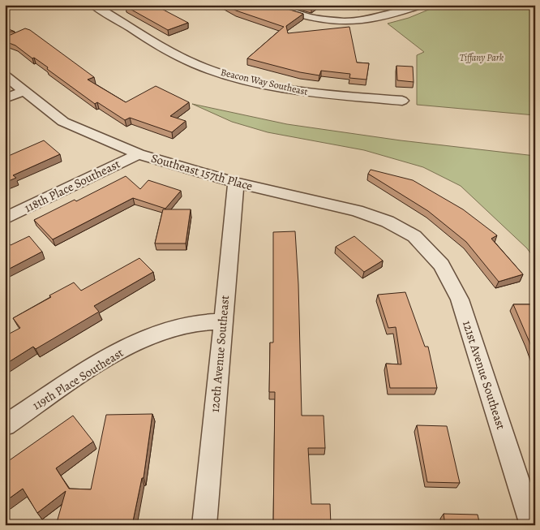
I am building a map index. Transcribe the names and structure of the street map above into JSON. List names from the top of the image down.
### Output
{
  "streets": {
    "street": [
      "Beacon Way Southeast",
      "Southeast 157th Place",
      "118th Place Southeast",
      "120th Avenue Southeast",
      "121st Avenue Southeast",
      "119th Place Southeast"
    ]
  },
  "crossings": [
    ["Southeast 157th Place", "118th Place Southeast"],
    ["Southeast 157th Place", "120th Avenue Southeast"],
    ["Southeast 157th Place", "121st Avenue Southeast"],
    ["120th Avenue Southeast", "119th Place Southeast"]
  ],
  "parks": ["Tiffany Park"]
}
